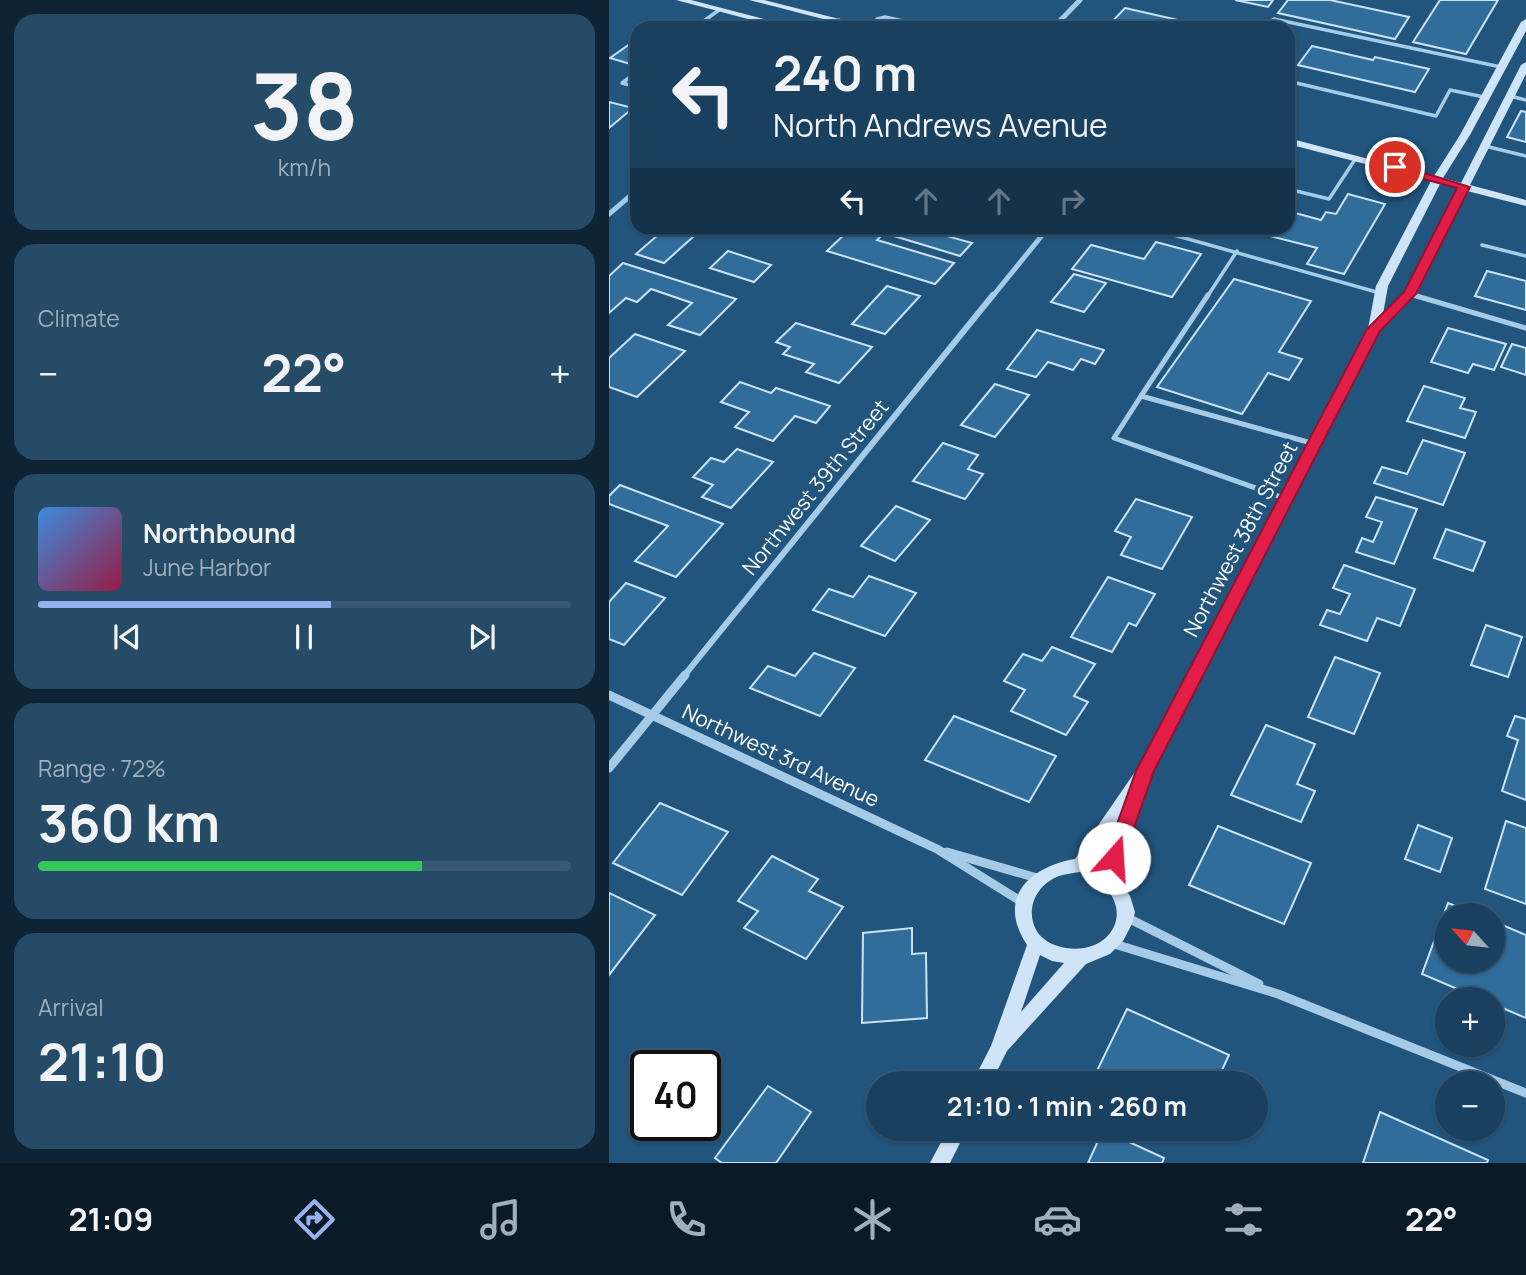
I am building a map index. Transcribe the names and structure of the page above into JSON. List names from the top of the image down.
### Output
{
  "streets": {
    "street": ["Northwest 39th Street", "Northwest 38th Street", "Northwest 3rd Avenue"]
  },
  "crossings": [
    ["Northwest 39th Street", "Northwest 3rd Avenue"],
    ["Northwest 38th Street", "Northwest 3rd Avenue"]
  ],
  "north": "top left",
  "page": {
    "tile": [
      ["38", "km/h"],
      "Climate",
      ["Range · 72%", "360 km"],
      ["Arrival", "21:10"]
    ],
    "turn": ["240 m", "North Andrews Avenue"],
    "heat": ["−", "22°", "+"],
    "song": ["Northbound", "June Harbor"],
    "map_buttons": ["+", "−"],
    "limit": "40",
    "trip": "21:10 · 1 min · 260 m",
    "tabs": ["21:09", "22°"]
  }
}
